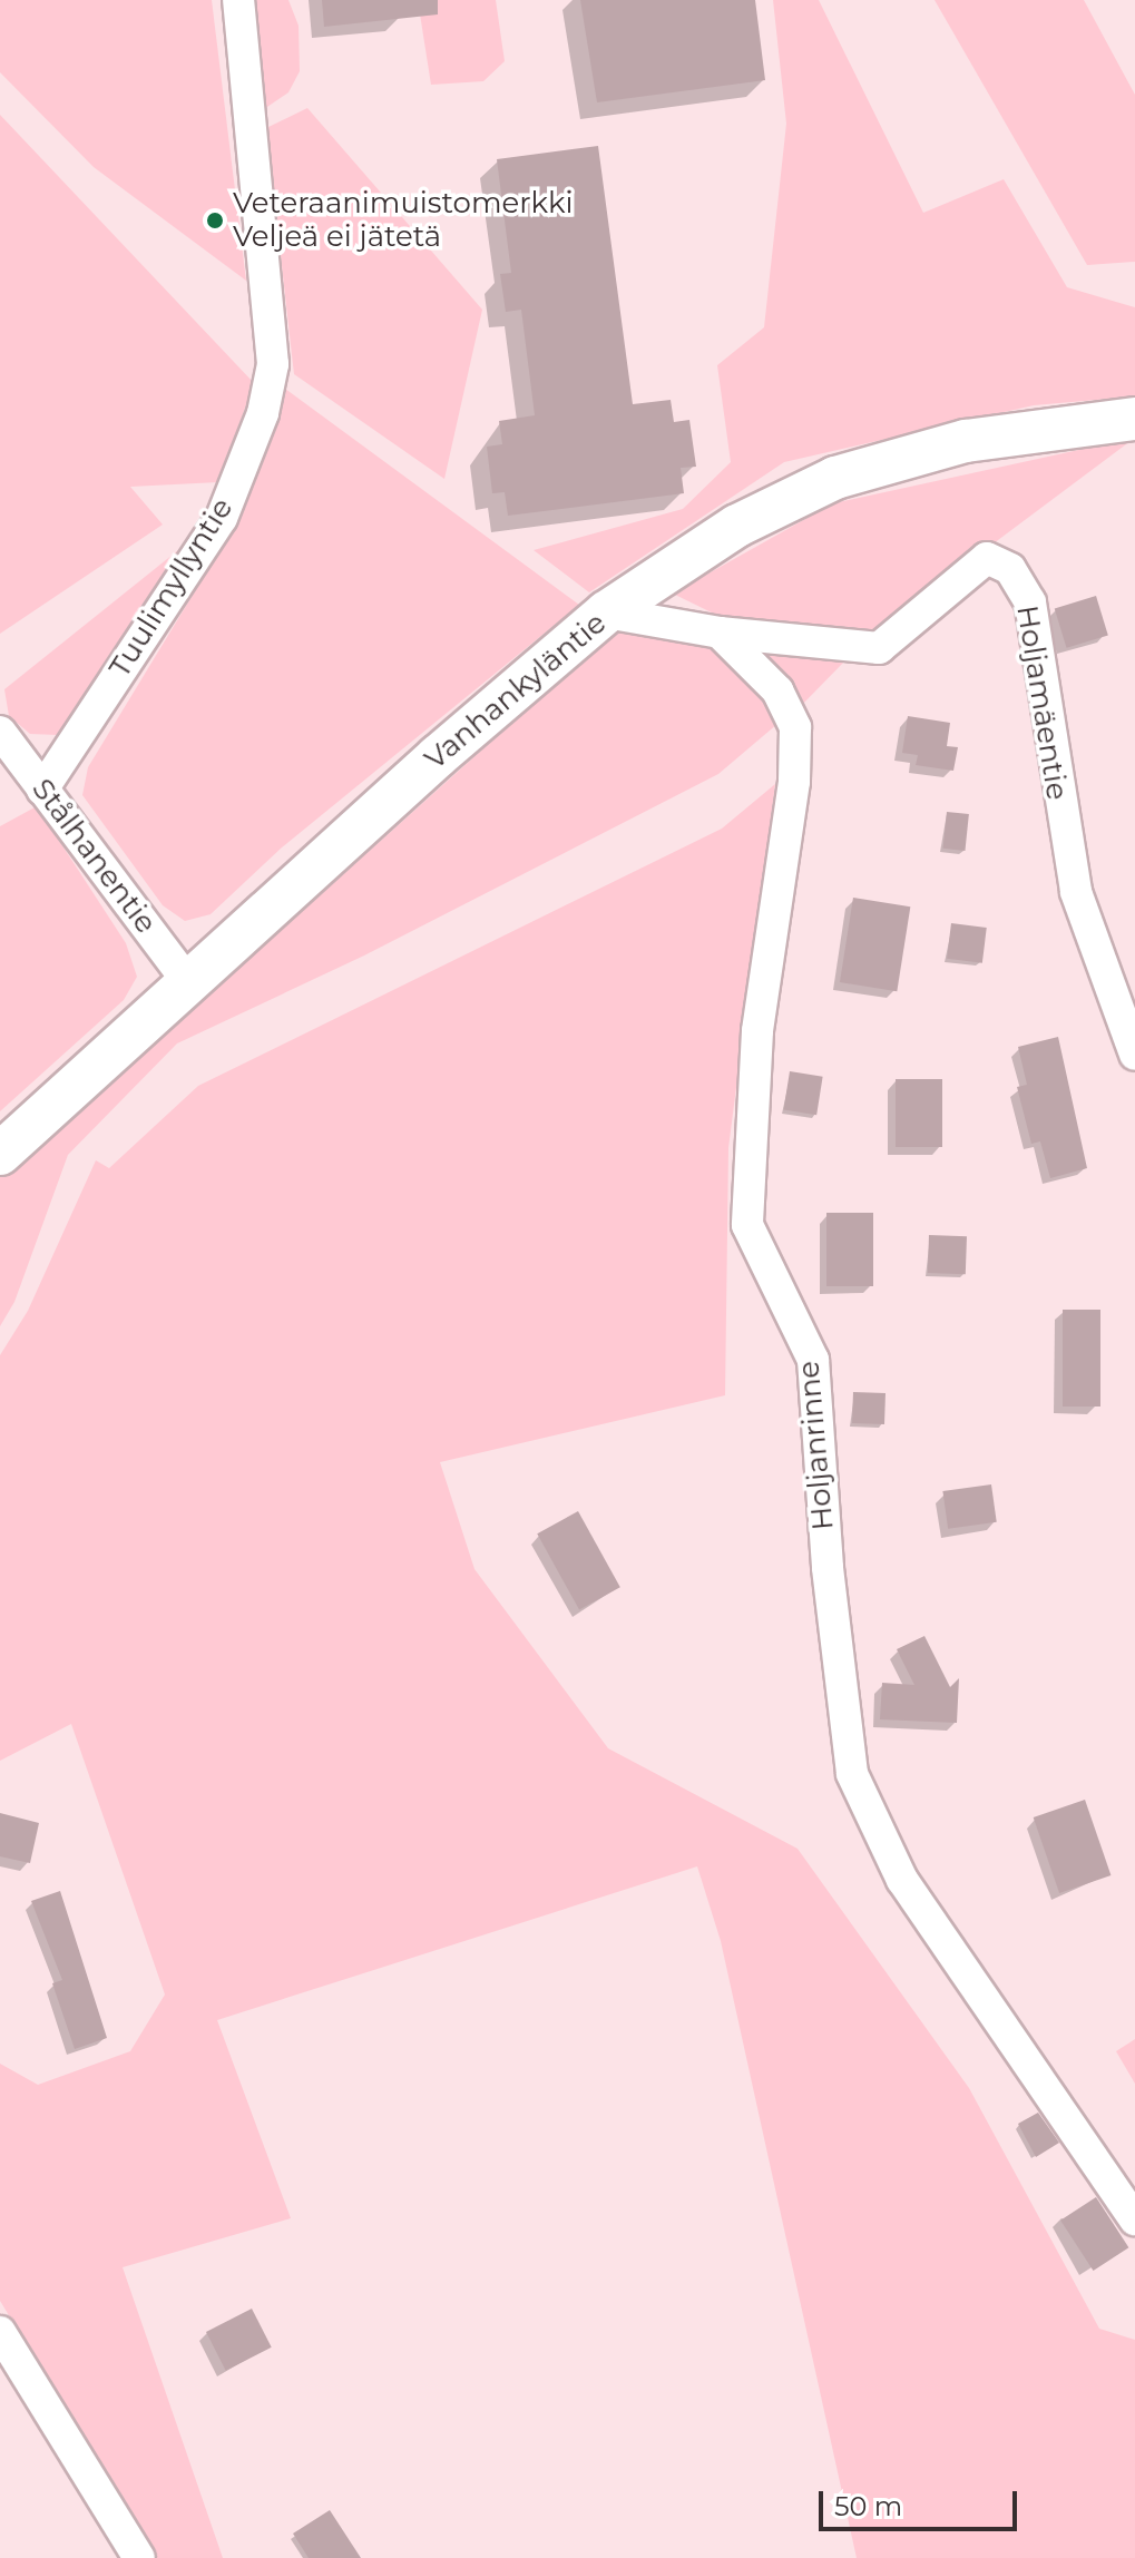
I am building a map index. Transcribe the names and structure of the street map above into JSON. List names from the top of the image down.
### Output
{
  "streets": {
    "street": [
      "Tuulimyllyntie",
      "Vanhankyläntie",
      "Holjamäentie",
      "Stålhanentie",
      "Holjanrinne"
    ]
  },
  "crossings": [
    ["Tuulimyllyntie", "Stålhanentie"],
    ["Vanhankyläntie", "Holjamäentie"],
    ["Vanhankyläntie", "Stålhanentie"],
    ["Holjamäentie", "Holjanrinne"]
  ],
  "places": ["Veteraanimuistomerkki Veljeä ei jätetä"],
  "scale_bar": "50 m"
}
